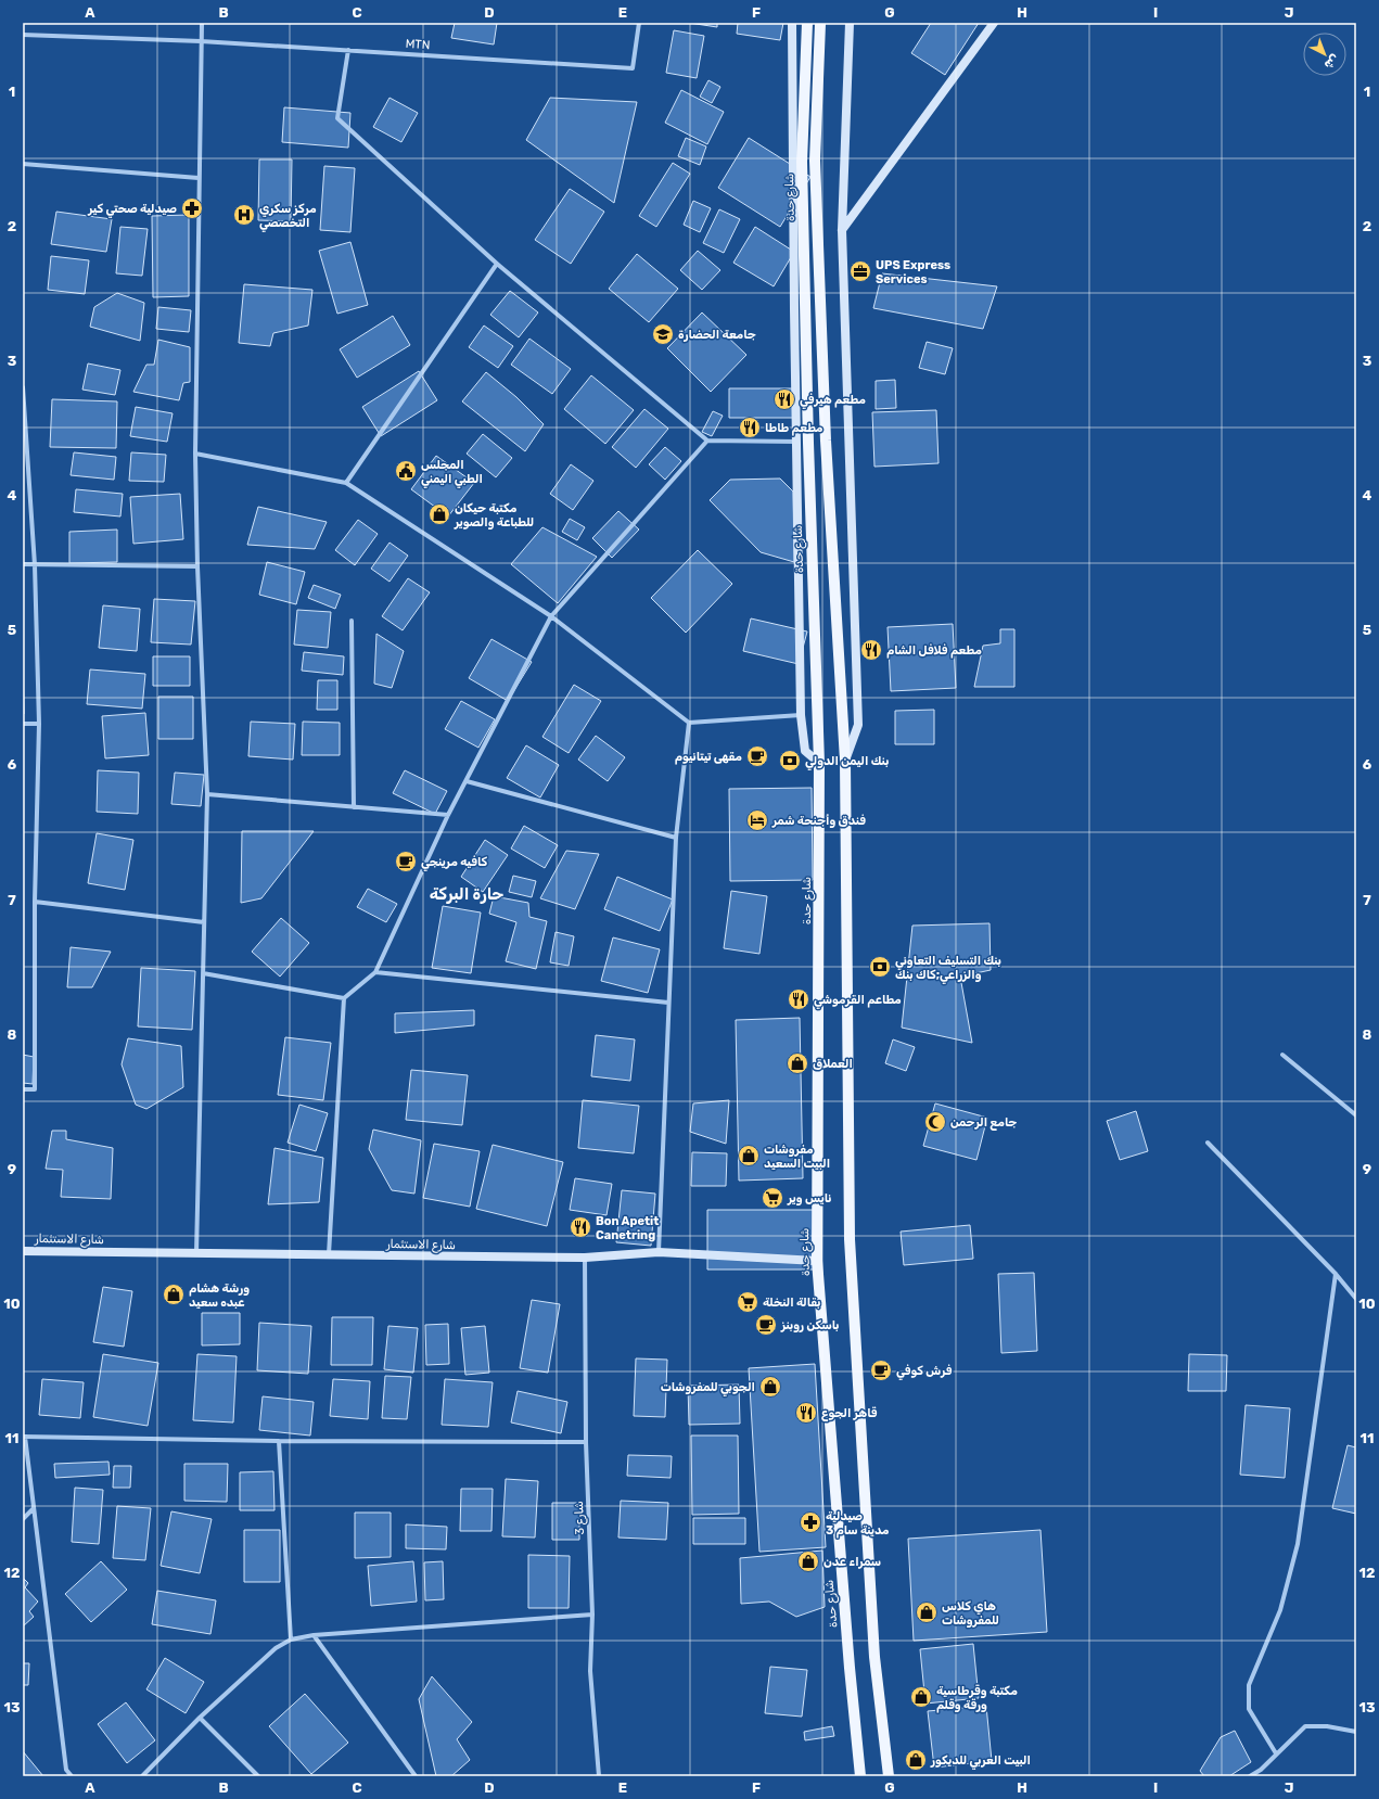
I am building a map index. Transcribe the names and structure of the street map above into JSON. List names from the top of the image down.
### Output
{
  "streets": {
    "main road": ["شارع حدة"],
    "street": ["MTN", "شارع الاستثمار", "شارع 3"]
  },
  "crossings": [
    ["شارع حدة", "شارع الاستثمار"],
    ["شارع الاستثمار", "شارع 3"]
  ],
  "districts": ["حارة البركة"],
  "places": {
    "pharmacy": ["صيدلية صحتي كير", "صيدلية مدينة سام 3"],
    "hospital": ["مركز سكري التخصصي"],
    "office": ["UPS Express Services"],
    "school or university": ["جامعة الحضارة"],
    "restaurant": [
      "مطعم هيرفي",
      "مطعم طاطا",
      "مطعم فلافل الشام",
      "مطاعم القرموشي",
      "Bon Apetit Canetring",
      "قاهر الجوع"
    ],
    "public building": ["المجلس الطبي اليمني"],
    "shop": [
      "مكتبة حيكان للطباعة والصوير",
      "العملاق",
      "مفروشات البيت السعيد",
      "ورشة هشام عبده سعيد",
      "الجوبي للمفروشات",
      "سمراء عدن",
      "هاي كلاس للمفروشات",
      "مكتبة وقرطاسية ورقة وقلم",
      "البيت العربي للديكور"
    ],
    "cafe": [
      "مقهى تيتانيوم",
      "كافيه مرينجي",
      "باسكن روبنز",
      "فرش كوفي"
    ],
    "bank": ["بنك اليمن الدولي", "بنك التسليف التعاوني والزراعي;كاك بنك"],
    "hotel": ["فندق وأجنحة شمر"],
    "mosque": ["جامع الرحمن"],
    "supermarket": ["نايس وير", "بقالة النخلة"]
  },
  "north": "bottom right",
  "grid": {
    "columns": [
      "A",
      "B",
      "C",
      "D",
      "E",
      "F",
      "G",
      "H",
      "I",
      "J"
    ],
    "rows": [
      "1",
      "2",
      "3",
      "4",
      "5",
      "6",
      "7",
      "8",
      "9",
      "10",
      "11",
      "12",
      "13"
    ]
  }
}
